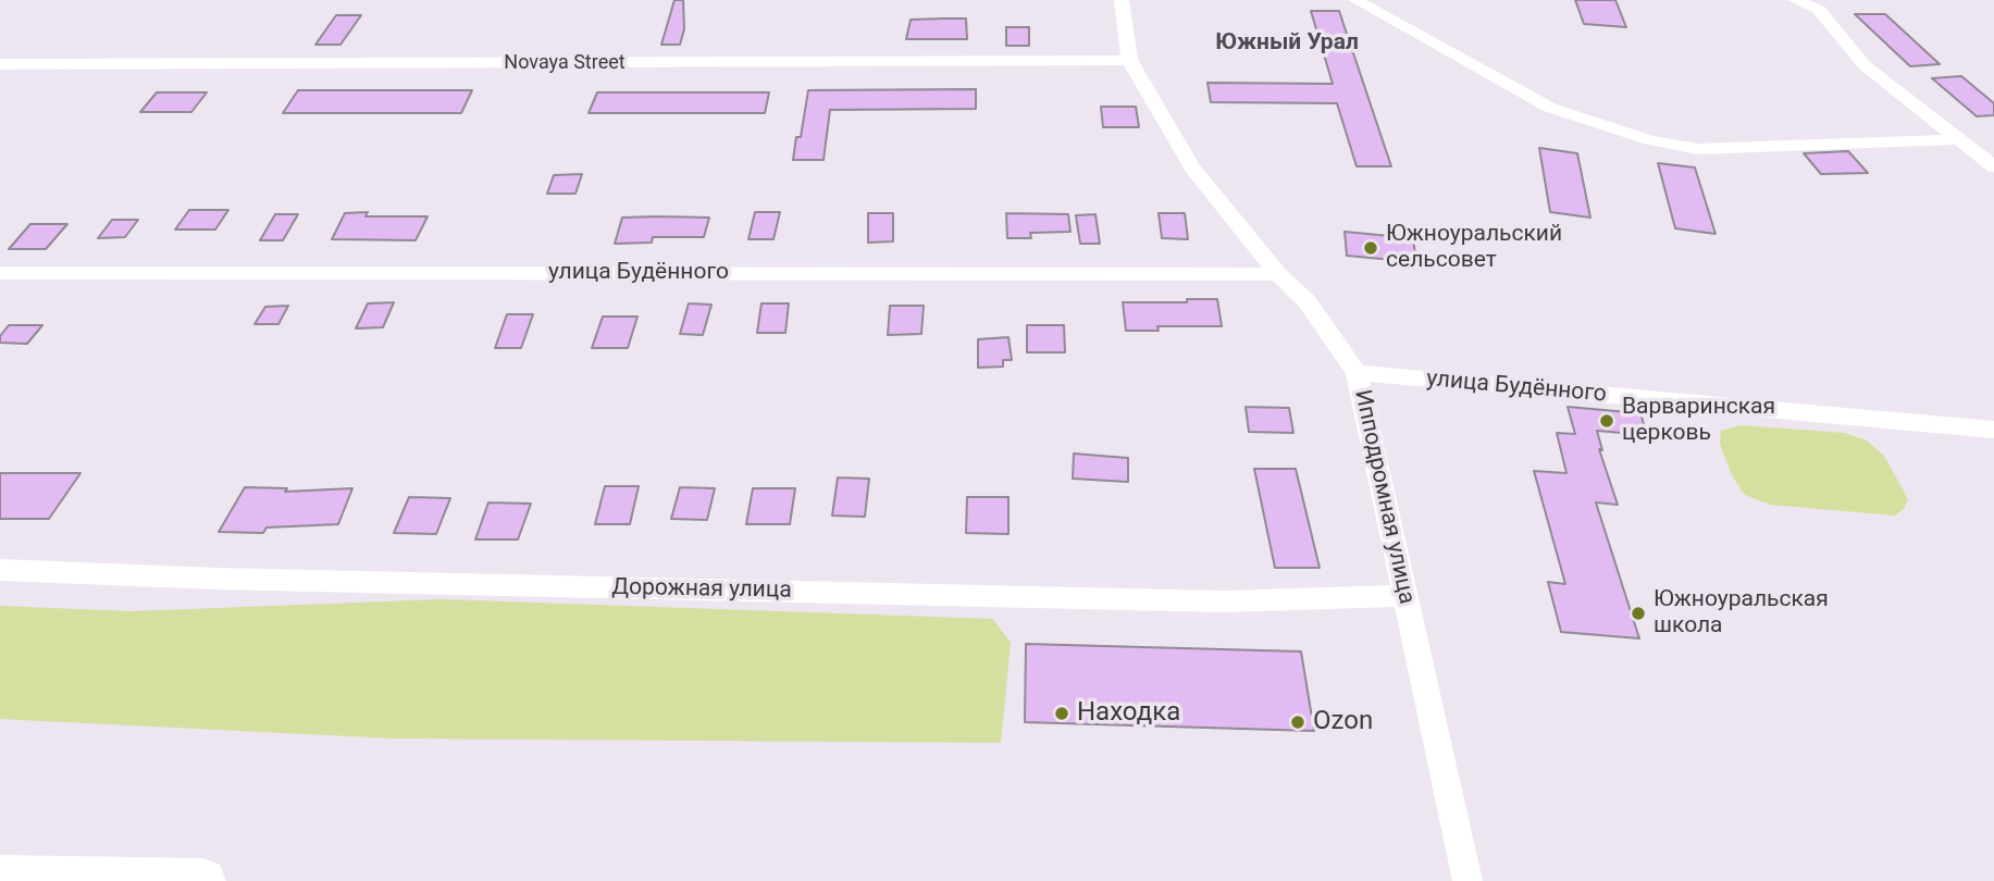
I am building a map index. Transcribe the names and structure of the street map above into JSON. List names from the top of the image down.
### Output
{
  "streets": {
    "street": [
      "Novaya Street",
      "улица Будённого",
      "Ипподромная улица",
      "Дорожная улица"
    ]
  },
  "crossings": [
    ["Novaya Street", "Ипподромная улица"],
    ["улица Будённого", "Ипподромная улица"],
    ["Ипподромная улица", "Дорожная улица"]
  ],
  "districts": ["Южный Урал"],
  "places": [
    "Южноуральский сельсовет",
    "Варваринская церковь",
    "Южноуральская школа",
    "Находка",
    "Ozon"
  ]
}
